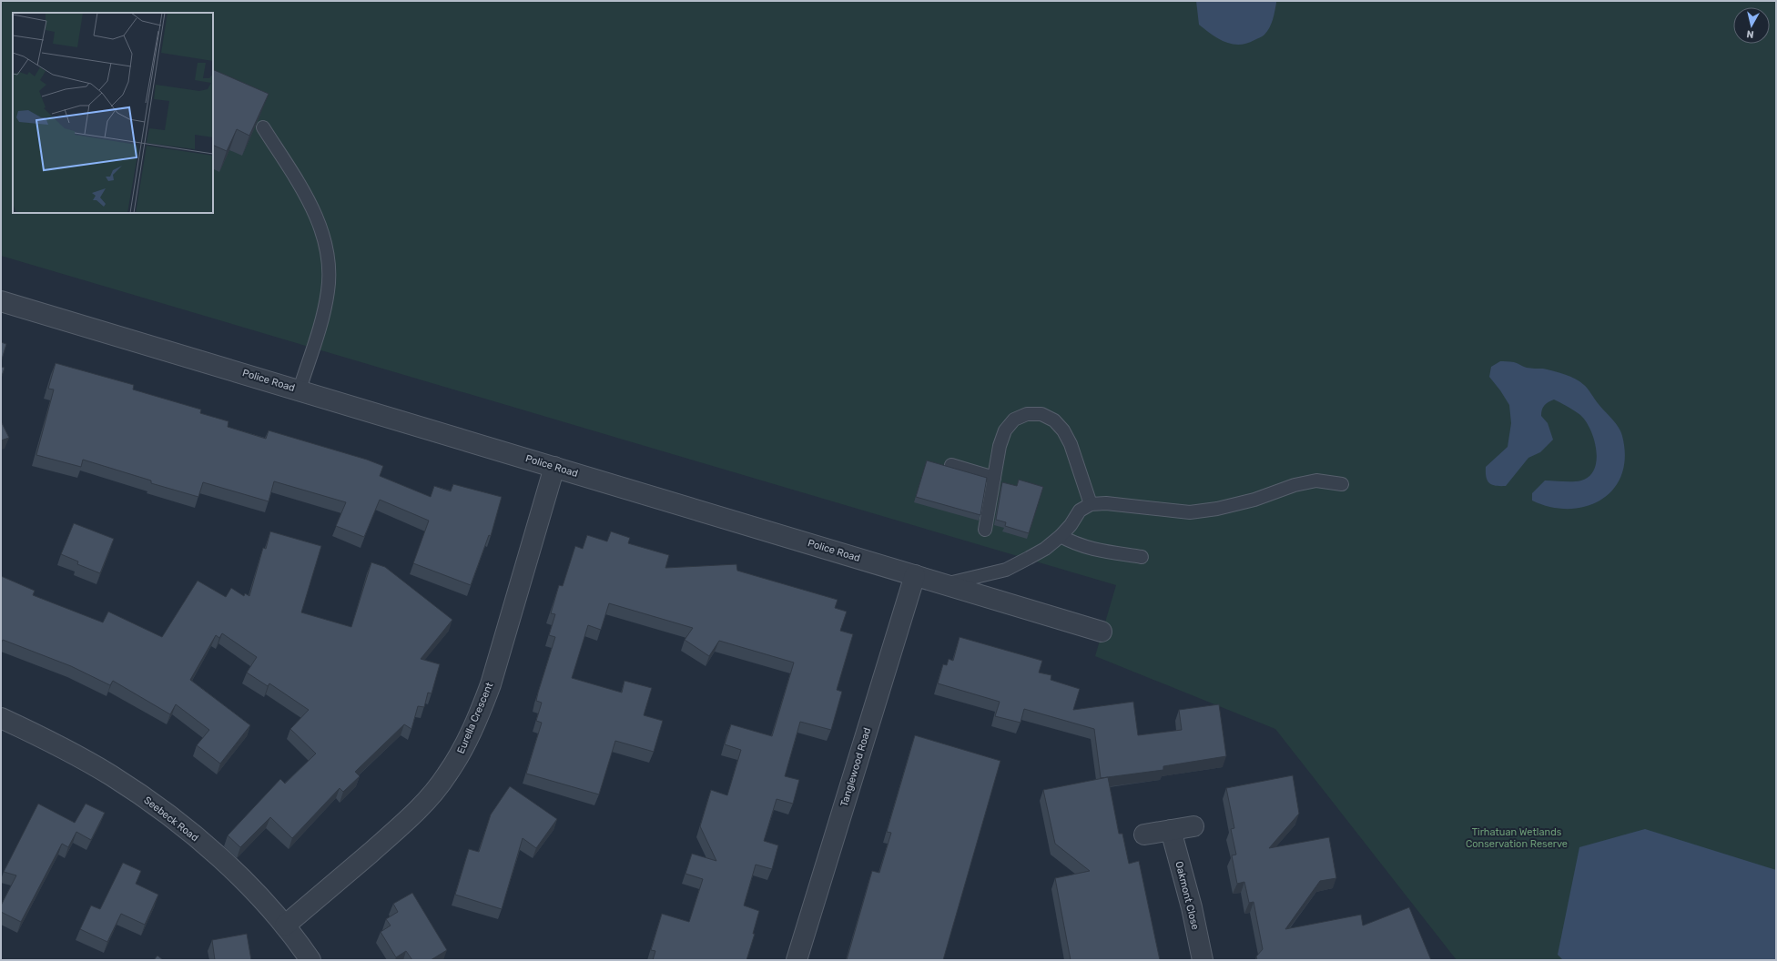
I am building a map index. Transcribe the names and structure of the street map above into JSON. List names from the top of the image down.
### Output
{
  "streets": {
    "street": [
      "Police Road",
      "Eurella Crescent",
      "Tanglewood Road",
      "Seebeck Road",
      "Oakmont Close"
    ]
  },
  "crossings": [
    ["Police Road", "Eurella Crescent"],
    ["Police Road", "Tanglewood Road"],
    ["Eurella Crescent", "Seebeck Road"]
  ],
  "parks": ["Tirhatuan Wetlands Conservation Reserve"],
  "north": "bottom"
}
